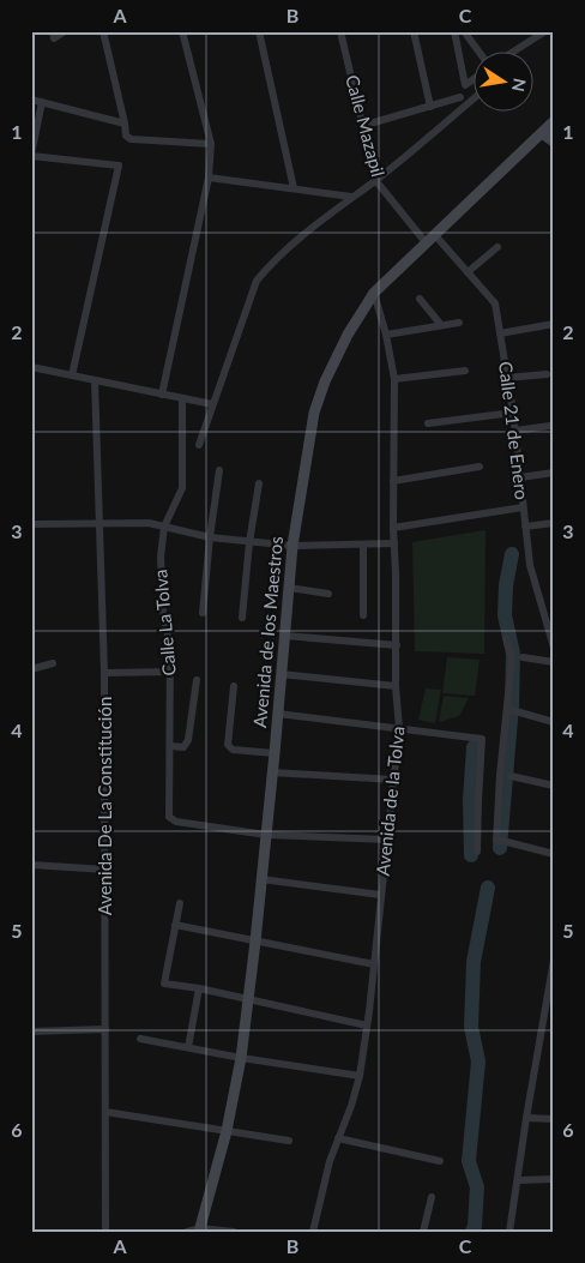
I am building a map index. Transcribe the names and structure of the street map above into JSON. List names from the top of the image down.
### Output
{
  "streets": {
    "main road": ["Avenida de los Maestros"],
    "street": [
      "Calle Mazapil",
      "Calle 21 de Enero",
      "Calle La Tolva",
      "Avenida de la Tolva",
      "Avenida De La Constitución"
    ]
  },
  "crossings": [
    ["Calle Mazapil", "Avenida de los Maestros"],
    ["Calle 21 de Enero", "Avenida de los Maestros"],
    ["Calle La Tolva", "Avenida de los Maestros"],
    ["Avenida de los Maestros", "Avenida de la Tolva"]
  ],
  "north": "right",
  "grid": {
    "columns": ["A", "B", "C"],
    "rows": [
      "1",
      "2",
      "3",
      "4",
      "5",
      "6"
    ]
  }
}
